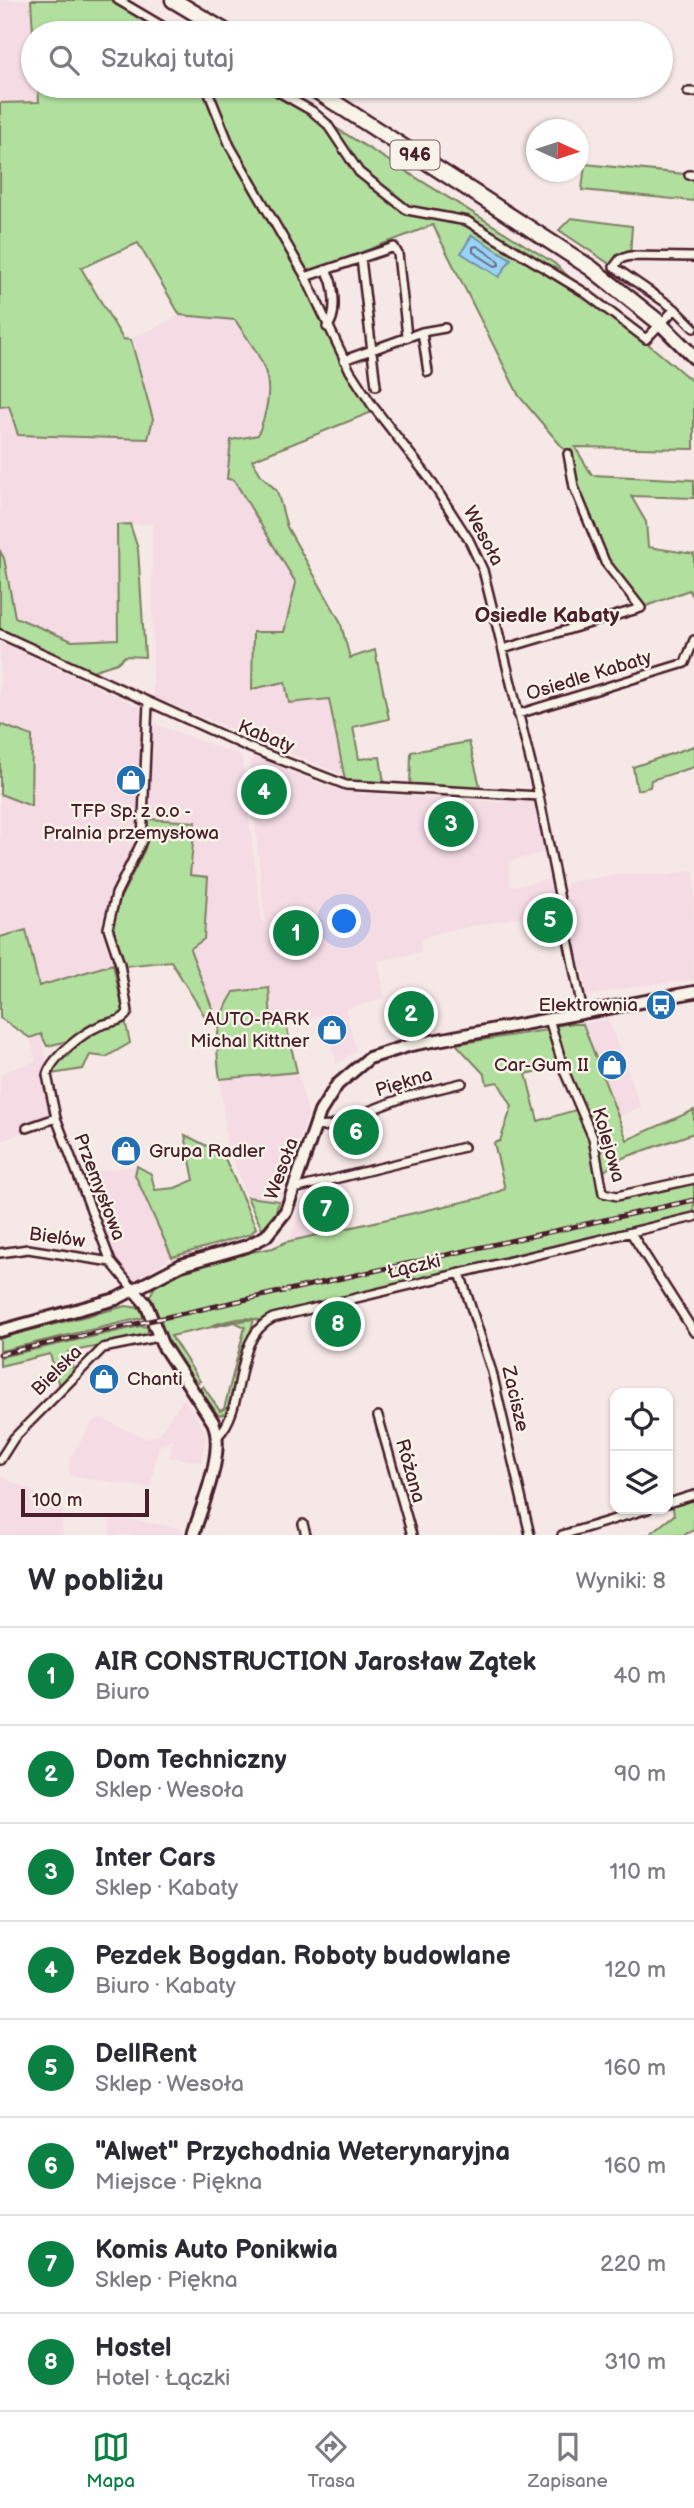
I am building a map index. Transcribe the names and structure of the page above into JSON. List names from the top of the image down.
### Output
{
  "streets": {
    "highway": ["946"],
    "street": [
      "Wesoła",
      "Osiedle Kabaty",
      "Kabaty",
      "Piękna",
      "Kolejowa",
      "Przemysłowa",
      "Bielów",
      "Łączki",
      "Bielska",
      "Zacisze",
      "Różana"
    ]
  },
  "crossings": [
    ["Wesoła", "Osiedle Kabaty"],
    ["Wesoła", "Kabaty"],
    ["Wesoła", "Piękna"],
    ["Wesoła", "Kolejowa"],
    ["Wesoła", "Przemysłowa"],
    ["Przemysłowa", "Bielów"],
    ["Łączki", "Zacisze"]
  ],
  "districts": ["Osiedle Kabaty"],
  "places": {
    "shop": [
      "TFP Sp. z o.o - Pralnia przemysłowa",
      "AUTO-PARK Michal Kittner",
      "Car-Gum II",
      "Grupa Radler",
      "Chanti"
    ],
    "bus stop": ["Elektrownia"]
  },
  "scale_bar": "100 m",
  "north": "right",
  "page": {
    "search": "Szukaj tutaj",
    "pins": [
      "4",
      "3",
      "5",
      "1",
      "2",
      "6",
      "7",
      "8"
    ],
    "scale": "100 m",
    "heading": ["W pobliżu", "Wyniki: 8"],
    "list": [
      {
        "mark": "1",
        "name": "AIR CONSTRUCTION Jarosław Zątek",
        "note": "Biuro",
        "value": "40 m"
      },
      {
        "mark": "2",
        "name": "Dom Techniczny",
        "note": "Sklep · Wesoła",
        "value": "90 m"
      },
      {
        "mark": "3",
        "name": "Inter Cars",
        "note": "Sklep · Kabaty",
        "value": "110 m"
      },
      {
        "mark": "4",
        "name": "Pezdek Bogdan. Roboty budowlane",
        "note": "Biuro · Kabaty",
        "value": "120 m"
      },
      {
        "mark": "5",
        "name": "DellRent",
        "note": "Sklep · Wesoła",
        "value": "160 m"
      },
      {
        "mark": "6",
        "name": "\"Alwet\" Przychodnia Weterynaryjna",
        "note": "Miejsce · Piękna",
        "value": "160 m"
      },
      {
        "mark": "7",
        "name": "Komis Auto Ponikwia",
        "note": "Sklep · Piękna",
        "value": "220 m"
      },
      {
        "mark": "8",
        "name": "Hostel",
        "note": "Hotel · Łączki",
        "value": "310 m"
      }
    ],
    "nav": ["Mapa", "Trasa", "Zapisane"]
  }
}
